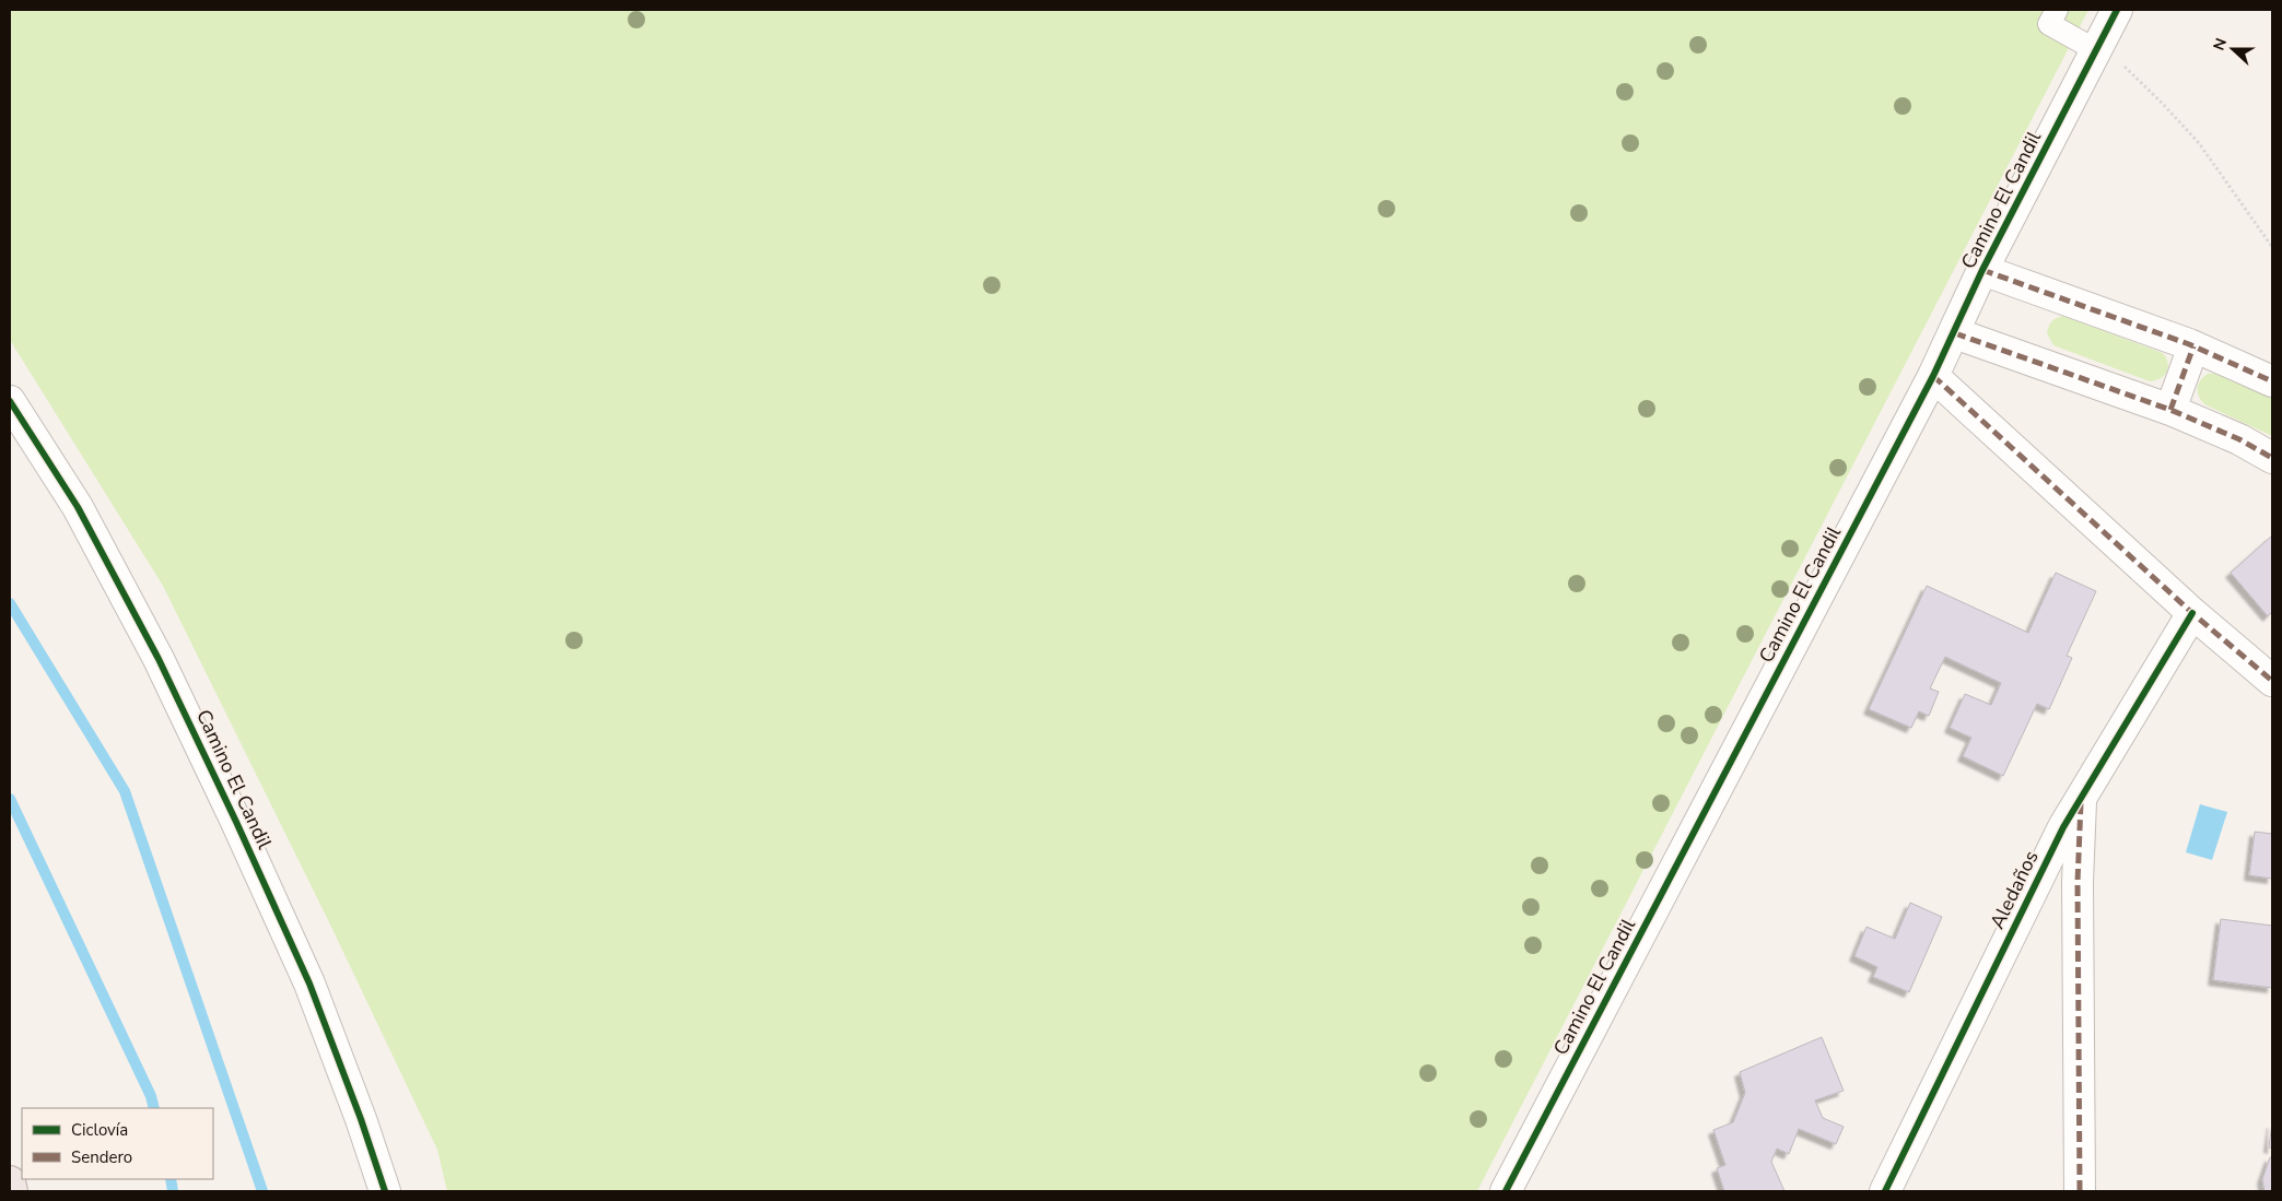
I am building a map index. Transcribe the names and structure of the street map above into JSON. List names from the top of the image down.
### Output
{
  "streets": {
    "street": ["Camino El Candil", "Aledaños"]
  },
  "legend": ["Ciclovía", "Sendero"],
  "north": "left"
}
